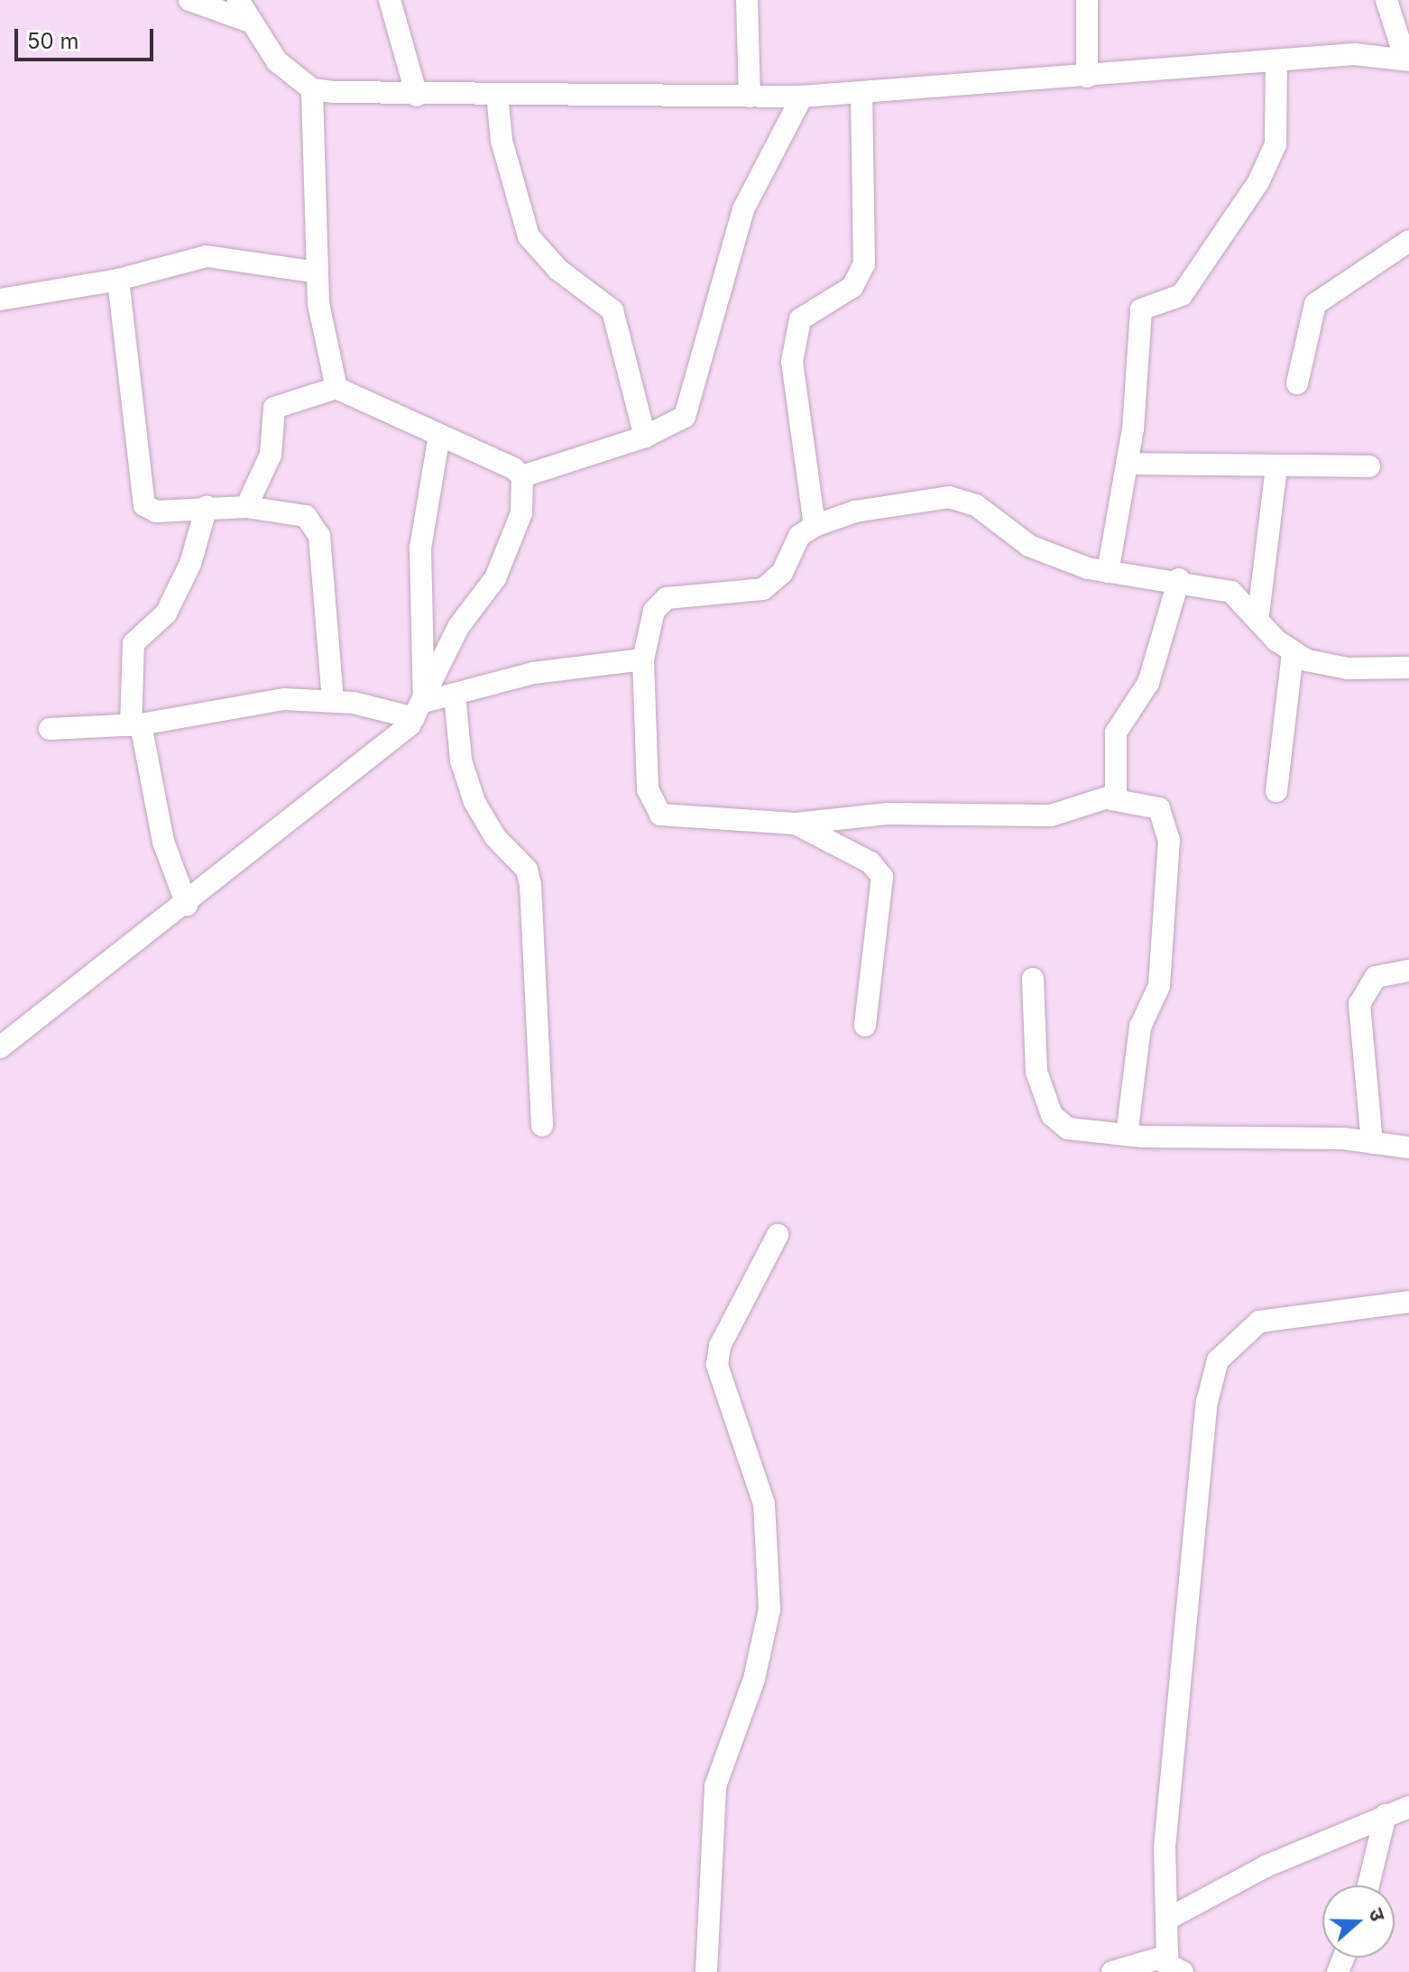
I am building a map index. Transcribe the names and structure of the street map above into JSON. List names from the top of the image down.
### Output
{
  "scale_bar": "50 m",
  "north": "right"
}
